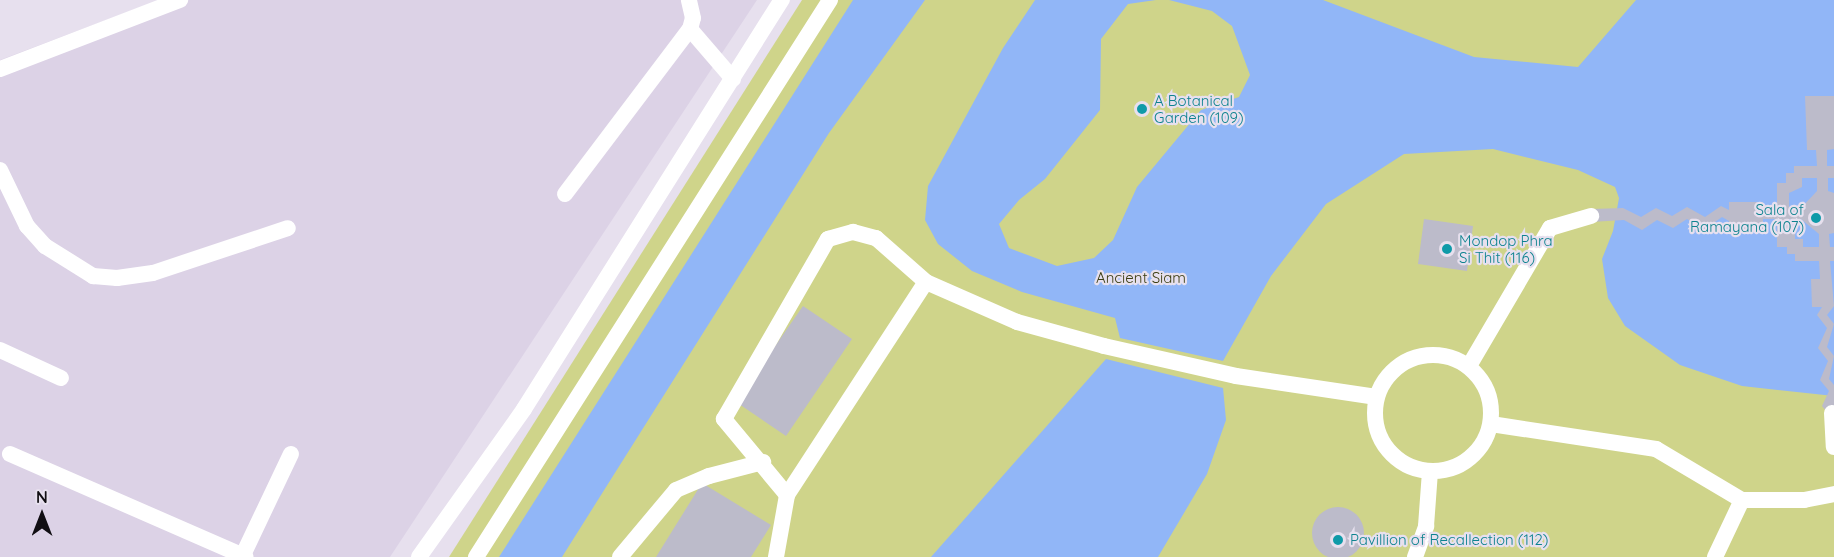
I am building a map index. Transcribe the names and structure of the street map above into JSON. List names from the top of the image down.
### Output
{
  "parks": ["Ancient Siam"],
  "places": [
    "A Botanical Garden (109)",
    "Sala of Ramayana (107)",
    "Mondop Phra Si Thit (116)",
    "Pavillion of Recallection (112)"
  ],
  "north": "top"
}
